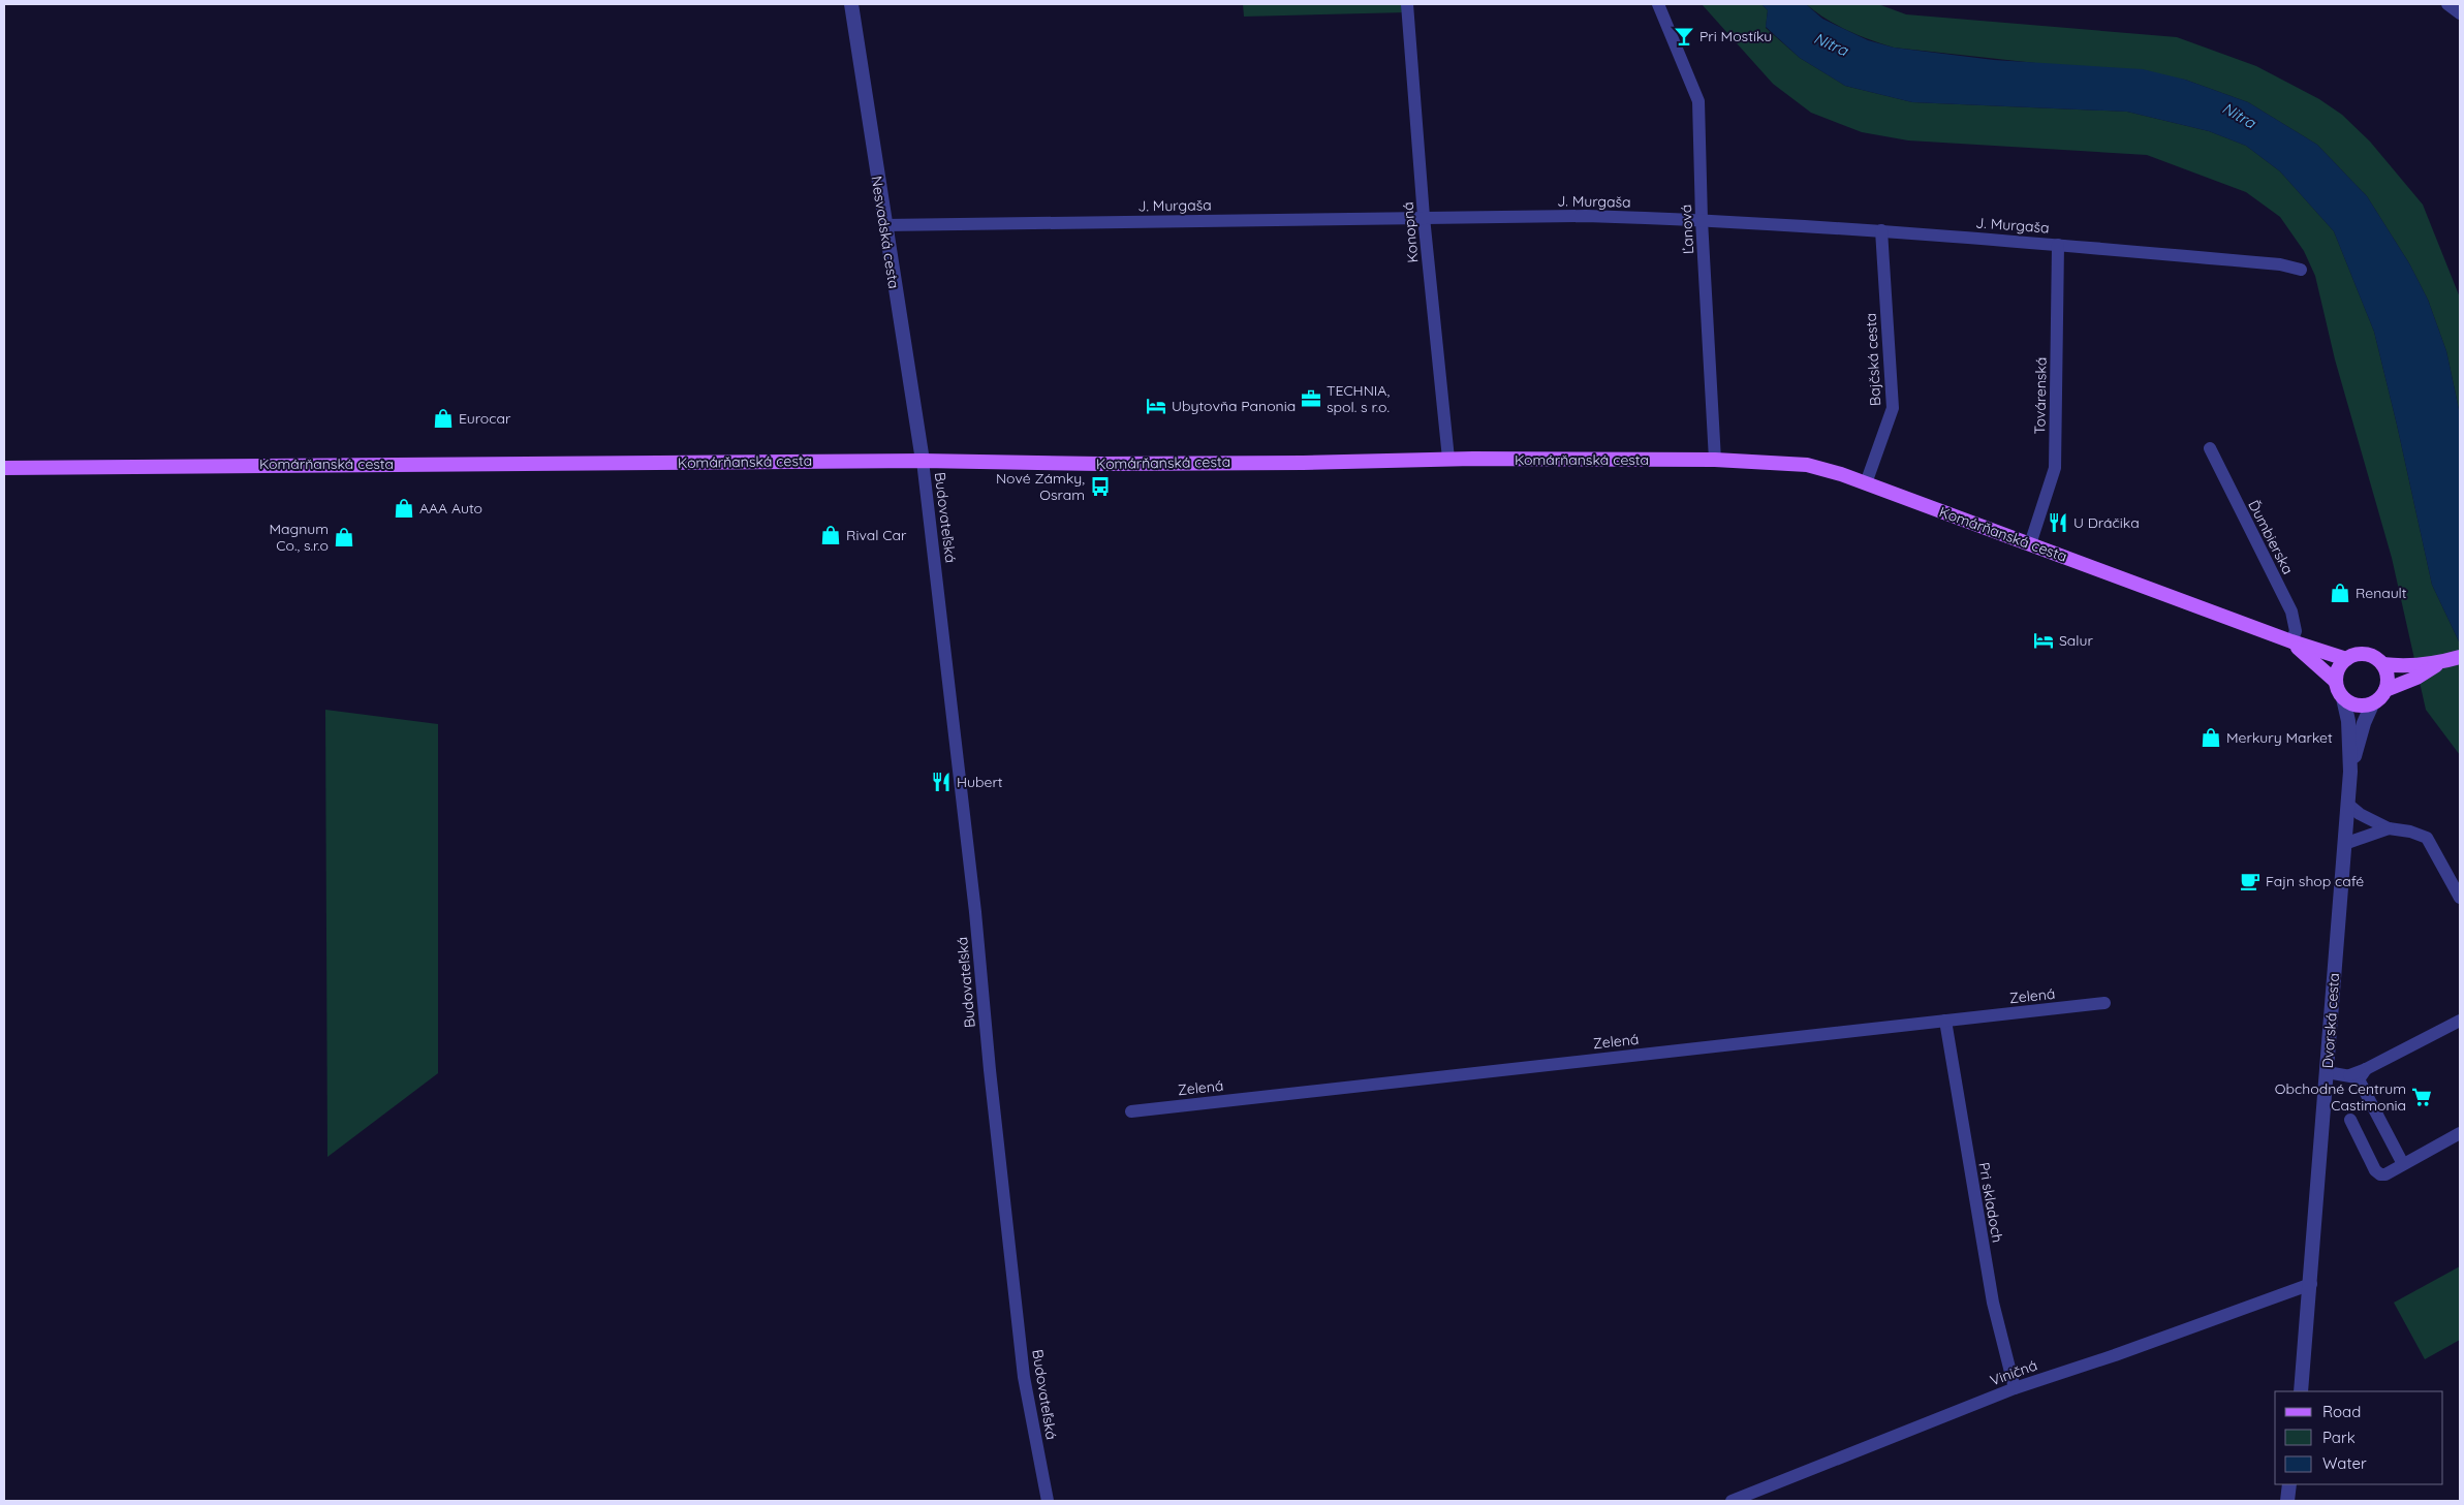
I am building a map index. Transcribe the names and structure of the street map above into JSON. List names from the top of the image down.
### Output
{
  "streets": {
    "main road": ["Komárňanská cesta"],
    "street": [
      "J. Murgaša",
      "Ľanová",
      "Nesvadská cesta",
      "Konopná",
      "Bajčská cesta",
      "Továrenská",
      "Budovateľská",
      "Ďumbierska",
      "Zelená",
      "Dvorská cesta",
      "Pri skladoch",
      "Viničná"
    ]
  },
  "crossings": [
    ["J. Murgaša", "Ľanová"],
    ["J. Murgaša", "Nesvadská cesta"],
    ["J. Murgaša", "Konopná"],
    ["J. Murgaša", "Bajčská cesta"],
    ["J. Murgaša", "Továrenská"],
    ["Ľanová", "Komárňanská cesta"],
    ["Nesvadská cesta", "Komárňanská cesta"],
    ["Nesvadská cesta", "Budovateľská"],
    ["Konopná", "Komárňanská cesta"],
    ["Bajčská cesta", "Komárňanská cesta"],
    ["Továrenská", "Komárňanská cesta"],
    ["Komárňanská cesta", "Budovateľská"],
    ["Komárňanská cesta", "Ďumbierska"],
    ["Komárňanská cesta", "Dvorská cesta"],
    ["Zelená", "Pri skladoch"],
    ["Dvorská cesta", "Viničná"],
    ["Pri skladoch", "Viničná"]
  ],
  "water": ["Nitra"],
  "places": {
    "bar": ["Pri Mostíku"],
    "office": ["TECHNIA, spol. s r.o."],
    "hotel": ["Ubytovňa Panonia", "Salur"],
    "shop": [
      "Eurocar",
      "AAA Auto",
      "Rival Car",
      "Magnum Co., s.r.o",
      "Renault",
      "Merkury Market"
    ],
    "bus stop": ["Nové Zámky, Osram"],
    "restaurant": ["U Dráčika", "Hubert"],
    "cafe": ["Fajn shop café"],
    "supermarket": ["Obchodné Centrum Castimonia"]
  },
  "legend": ["Road", "Park", "Water"]
}
